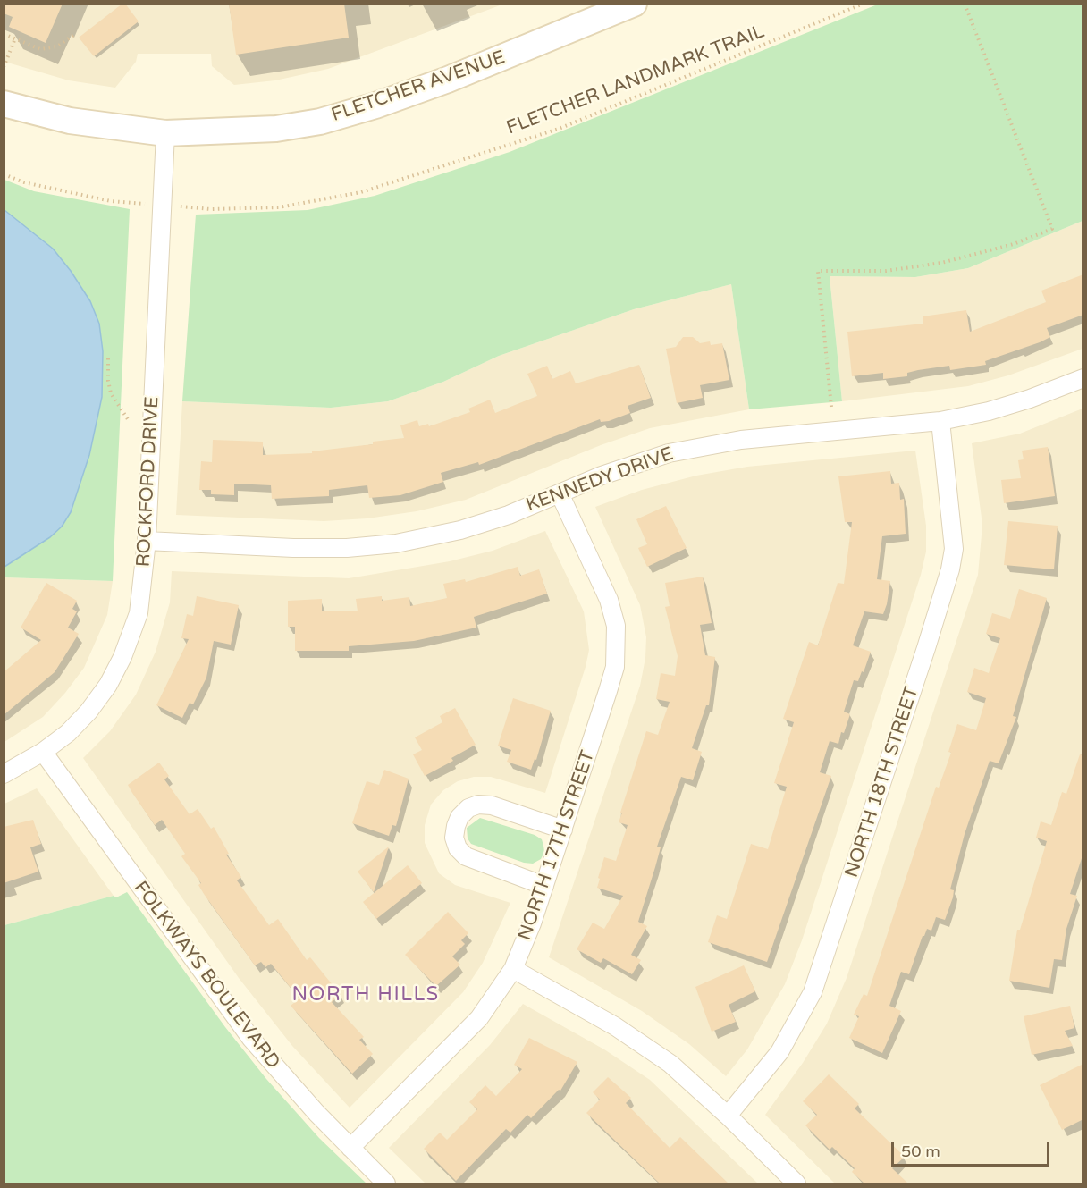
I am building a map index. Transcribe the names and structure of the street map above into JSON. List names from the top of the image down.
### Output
{
  "streets": {
    "main road": ["FLETCHER AVENUE"],
    "street": [
      "KENNEDY DRIVE",
      "ROCKFORD DRIVE",
      "NORTH 18TH STREET",
      "NORTH 17TH STREET",
      "FOLKWAYS BOULEVARD"
    ],
    "path": ["FLETCHER LANDMARK TRAIL"]
  },
  "crossings": [
    ["FLETCHER LANDMARK TRAIL", "ROCKFORD DRIVE"],
    ["FLETCHER AVENUE", "ROCKFORD DRIVE"],
    ["KENNEDY DRIVE", "ROCKFORD DRIVE"],
    ["KENNEDY DRIVE", "NORTH 18TH STREET"],
    ["KENNEDY DRIVE", "NORTH 17TH STREET"],
    ["ROCKFORD DRIVE", "FOLKWAYS BOULEVARD"],
    ["NORTH 17TH STREET", "FOLKWAYS BOULEVARD"]
  ],
  "districts": ["NORTH HILLS"],
  "scale_bar": "50 m"
}
